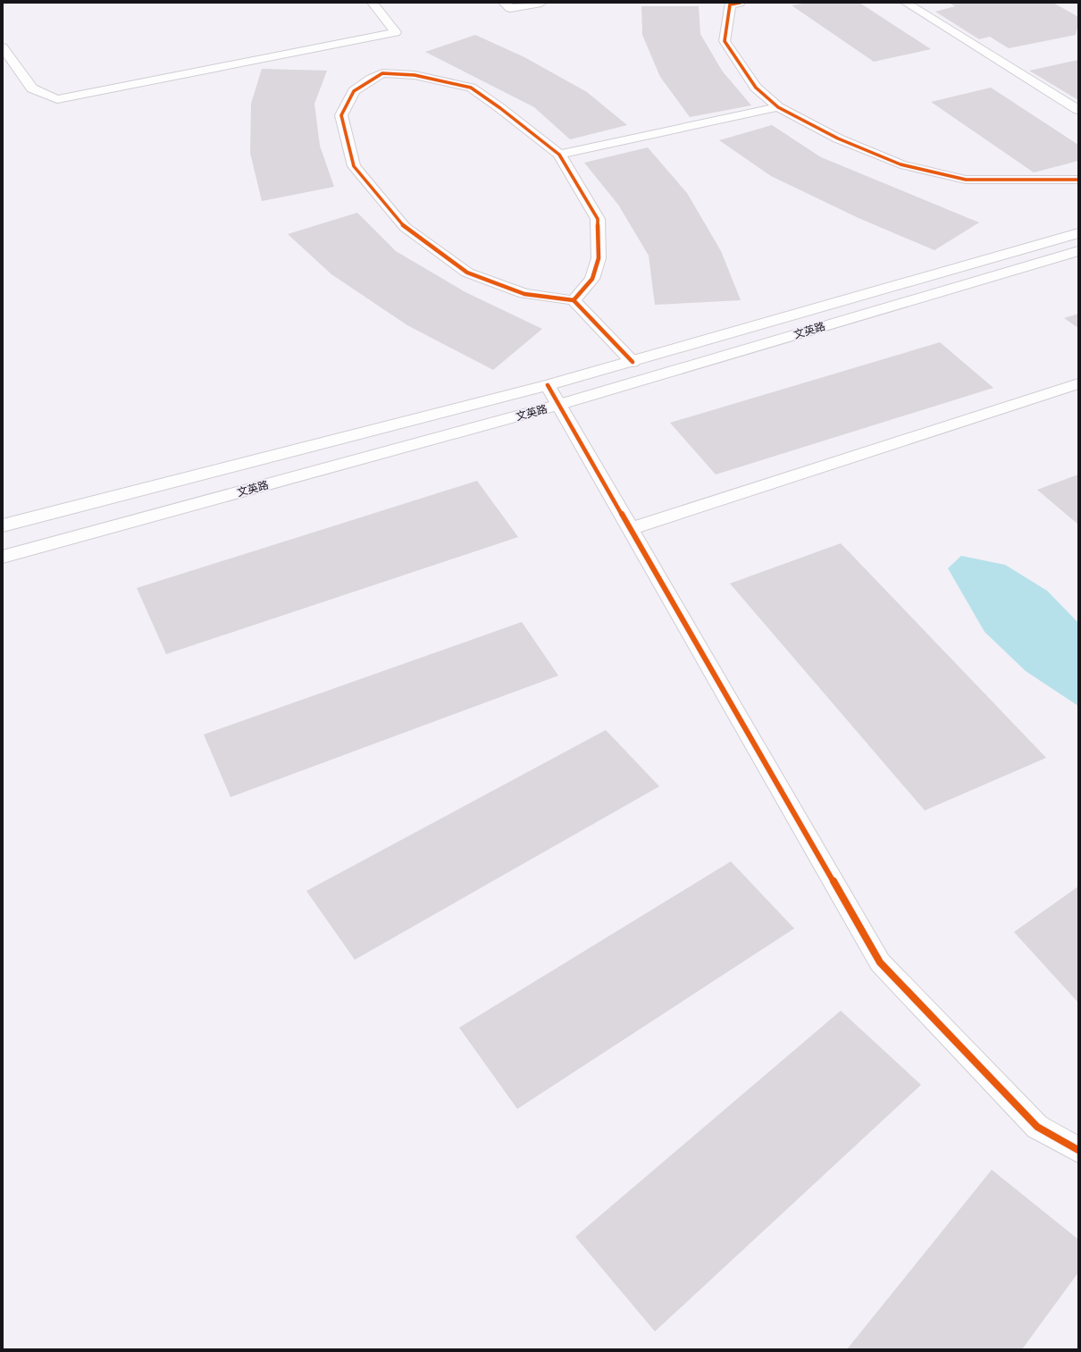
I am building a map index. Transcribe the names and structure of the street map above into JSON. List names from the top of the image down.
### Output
{
  "streets": {
    "street": ["文英路"]
  }
}
